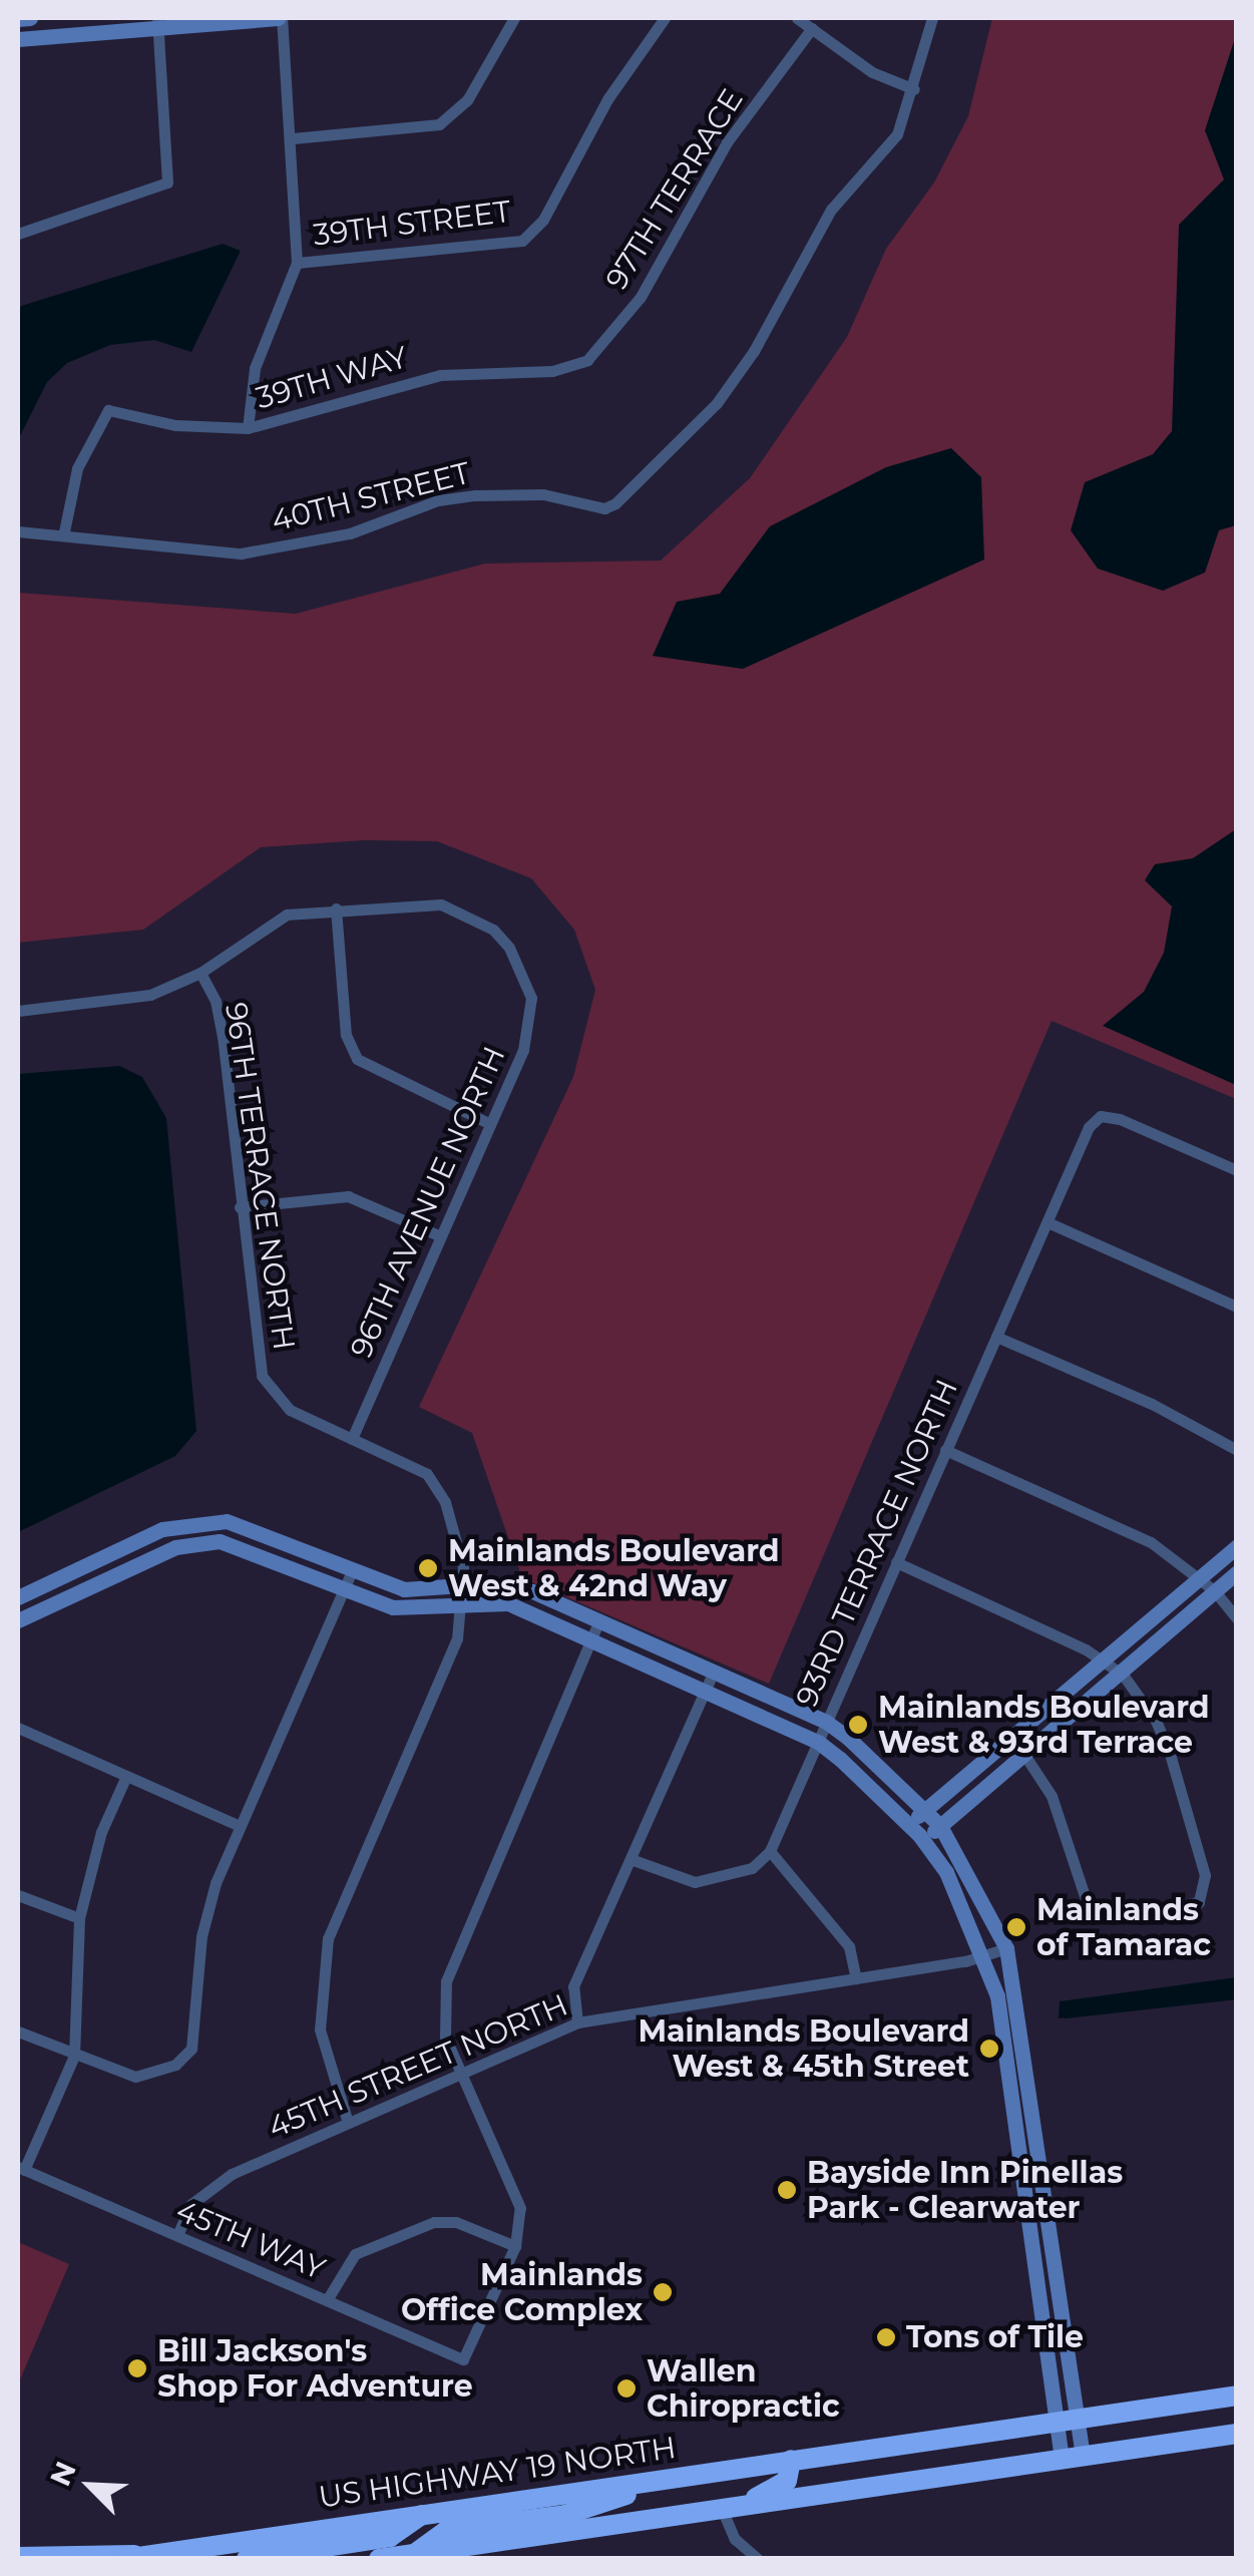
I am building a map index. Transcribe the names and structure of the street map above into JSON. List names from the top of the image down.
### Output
{
  "streets": {
    "highway": ["US HIGHWAY 19 NORTH"],
    "street": [
      "97TH TERRACE",
      "39TH STREET",
      "39TH WAY",
      "40TH STREET",
      "96TH TERRACE NORTH",
      "96TH AVENUE NORTH",
      "93RD TERRACE NORTH",
      "45TH STREET NORTH",
      "45TH WAY"
    ]
  },
  "crossings": [
    ["97TH TERRACE", "39TH WAY"],
    ["39TH WAY", "40TH STREET"],
    ["96TH TERRACE NORTH", "96TH AVENUE NORTH"],
    ["45TH STREET NORTH", "45TH WAY"]
  ],
  "places": [
    "Mainlands Boulevard West & 42nd Way",
    "Mainlands Boulevard West & 93rd Terrace",
    "Mainlands of Tamarac",
    "Mainlands Boulevard West & 45th Street",
    "Bayside Inn Pinellas Park - Clearwater",
    "Mainlands Office Complex",
    "Tons of Tile",
    "Bill Jackson's Shop For Adventure",
    "Wallen Chiropractic"
  ],
  "north": "top left"
}
